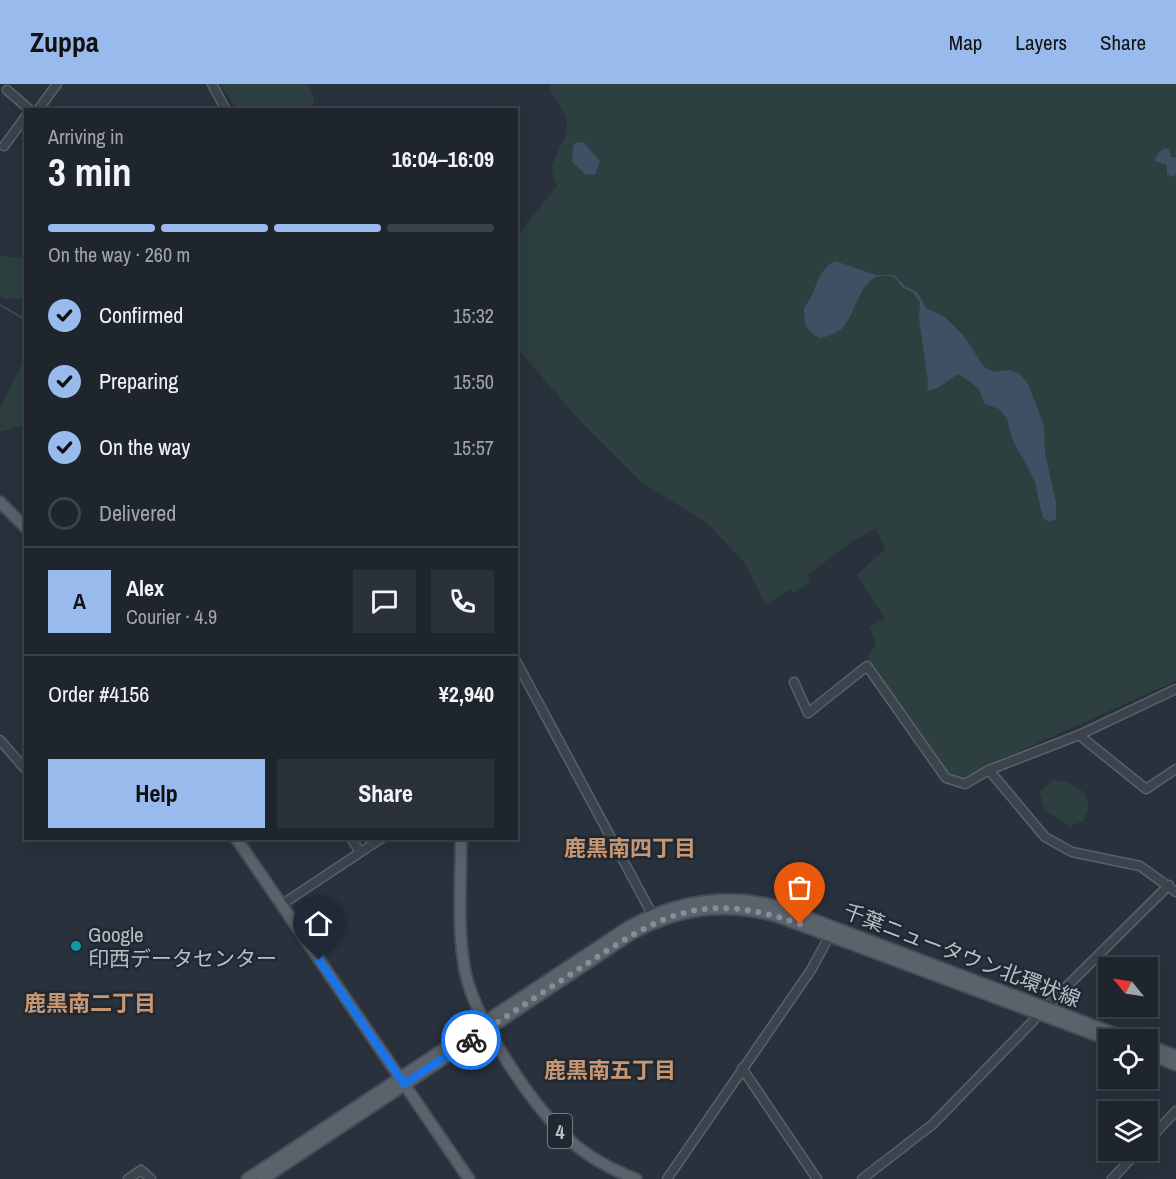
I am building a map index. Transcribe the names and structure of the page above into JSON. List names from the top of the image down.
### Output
{
  "streets": {
    "main road": ["千葉ニュータウン北環状線", "4"]
  },
  "crossings": [
    ["千葉ニュータウン北環状線", "4"]
  ],
  "districts": ["鹿黒南四丁目", "鹿黒南二丁目", "鹿黒南五丁目"],
  "places": ["Google 印西データセンター"],
  "north": "top left",
  "page": {
    "header": "Zuppa",
    "nav": ["Map", "Layers", "Share"],
    "heading": ["3 min", "Arriving in", "16:04–16:09"],
    "panel": [
      "Alex",
      "Courier · 4.9",
      "Order #4156",
      "¥2,940"
    ],
    "bar": "On the way · 260 m",
    "list": [
      ["Confirmed", "15:32"],
      ["Preparing", "15:50"],
      ["On the way", "15:57"],
      "Delivered"
    ],
    "round": "A",
    "buttons": ["Help", "Share"]
  }
}
